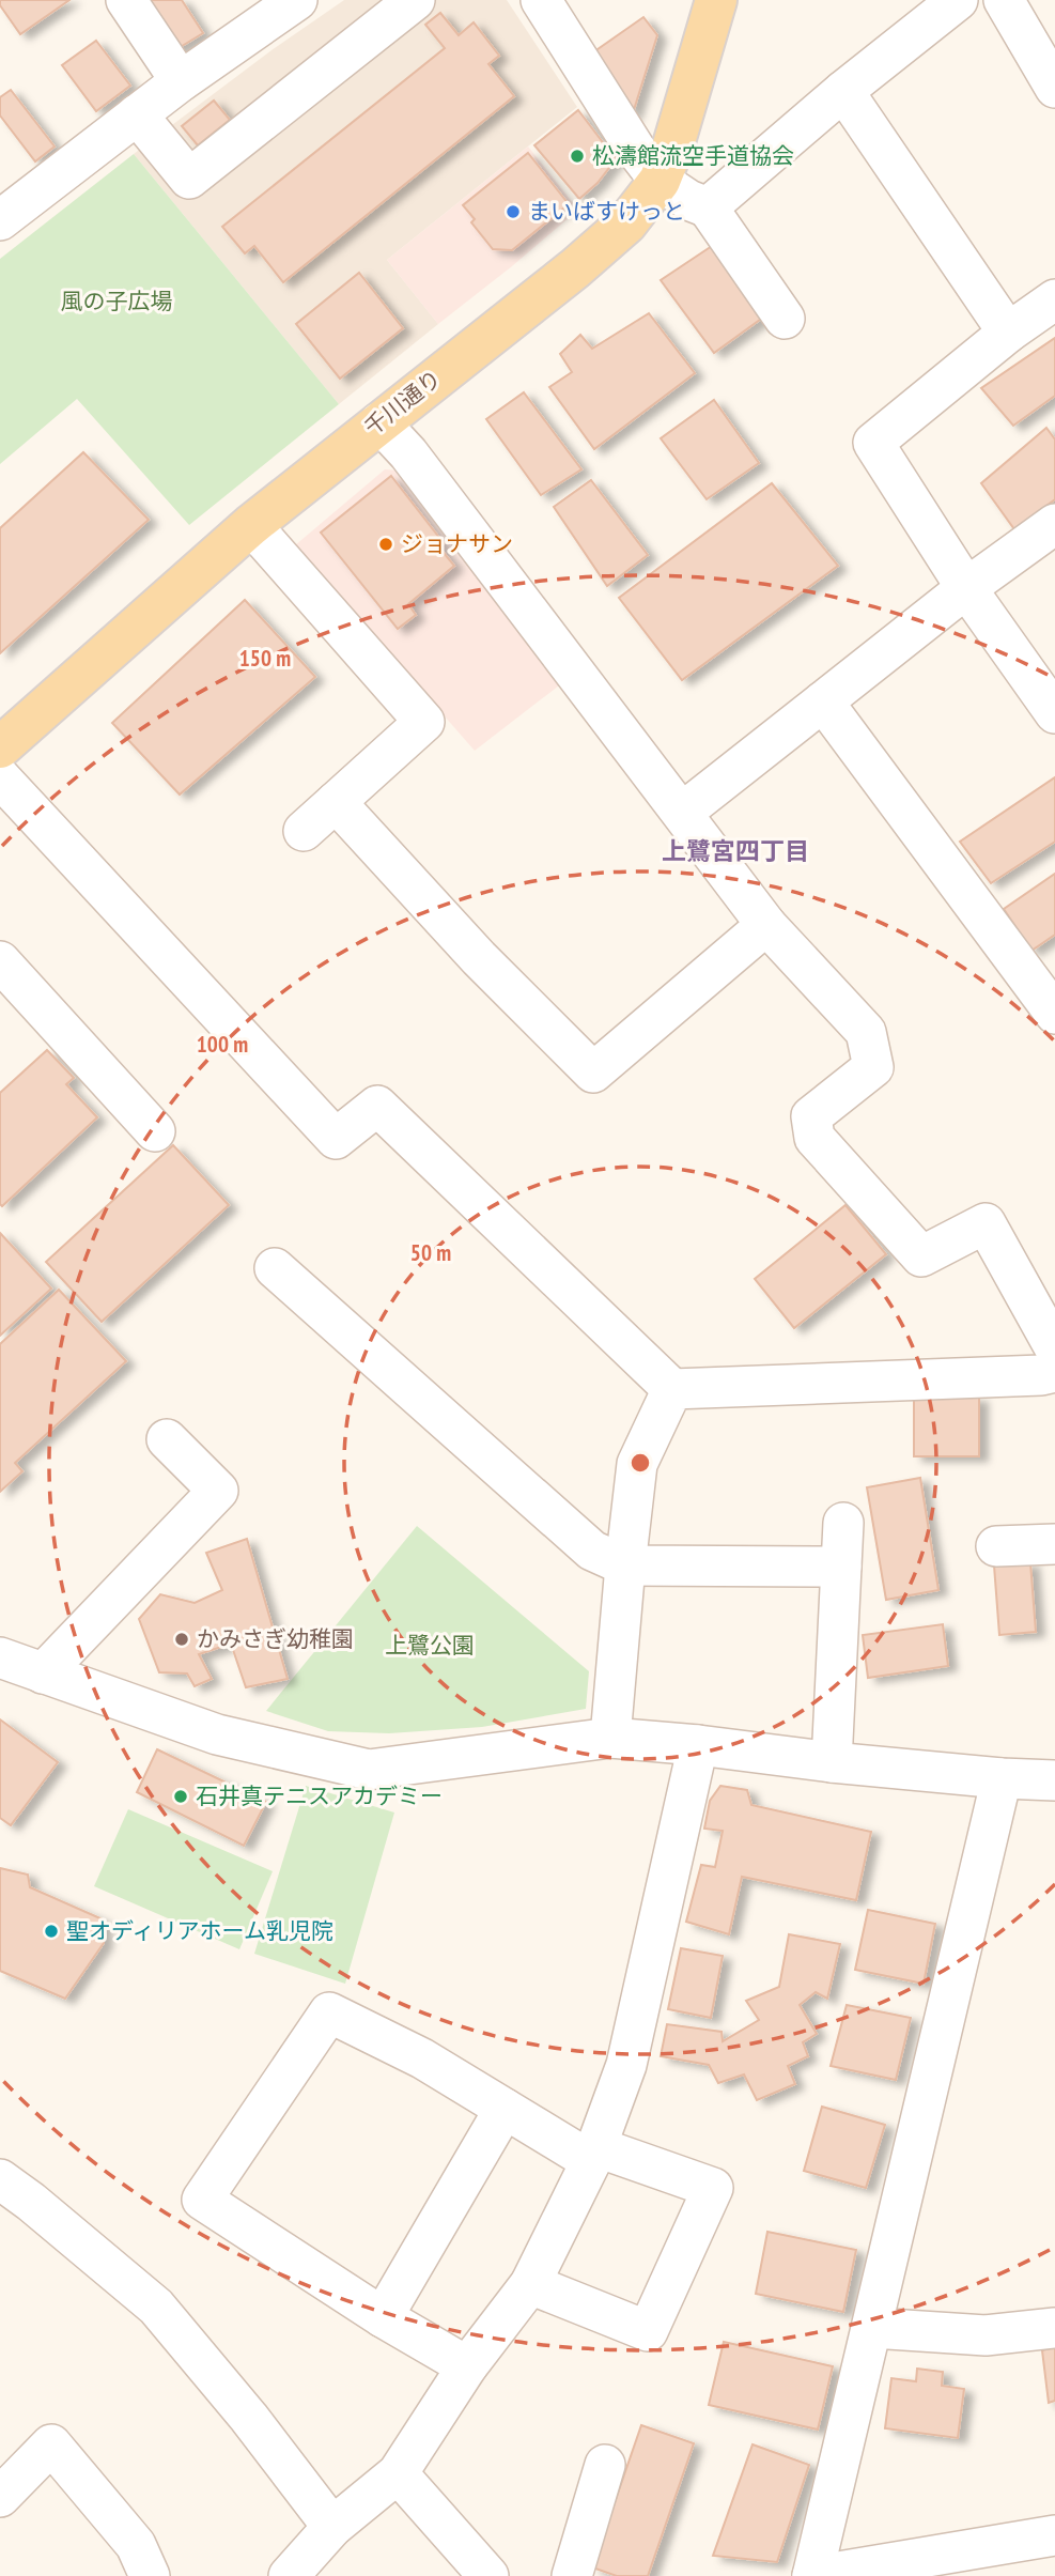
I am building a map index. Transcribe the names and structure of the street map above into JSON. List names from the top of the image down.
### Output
{
  "streets": {
    "main road": ["千川通り"]
  },
  "districts": ["上鷺宮四丁目"],
  "parks": ["風の子広場", "上鷺公園"],
  "places": [
    "松濤館流空手道協会",
    "まいばすけっと",
    "ジョナサン",
    "かみさぎ幼稚園",
    "石井真テニスアカデミー",
    "聖オディリアホーム乳児院"
  ],
  "rings": ["150 m", "100 m", "50 m"]
}
